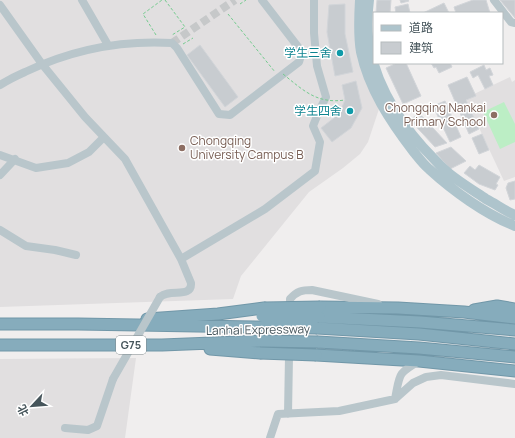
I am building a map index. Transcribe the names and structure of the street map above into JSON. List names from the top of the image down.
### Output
{
  "streets": {
    "highway": ["Lanhai Expressway", "G75"]
  },
  "places": [
    "学生三舍",
    "学生四舍",
    "Chongqing Nankai Primary School",
    "Chongqing University Campus B"
  ],
  "legend": ["道路", "建筑"],
  "north": "bottom left"
}
